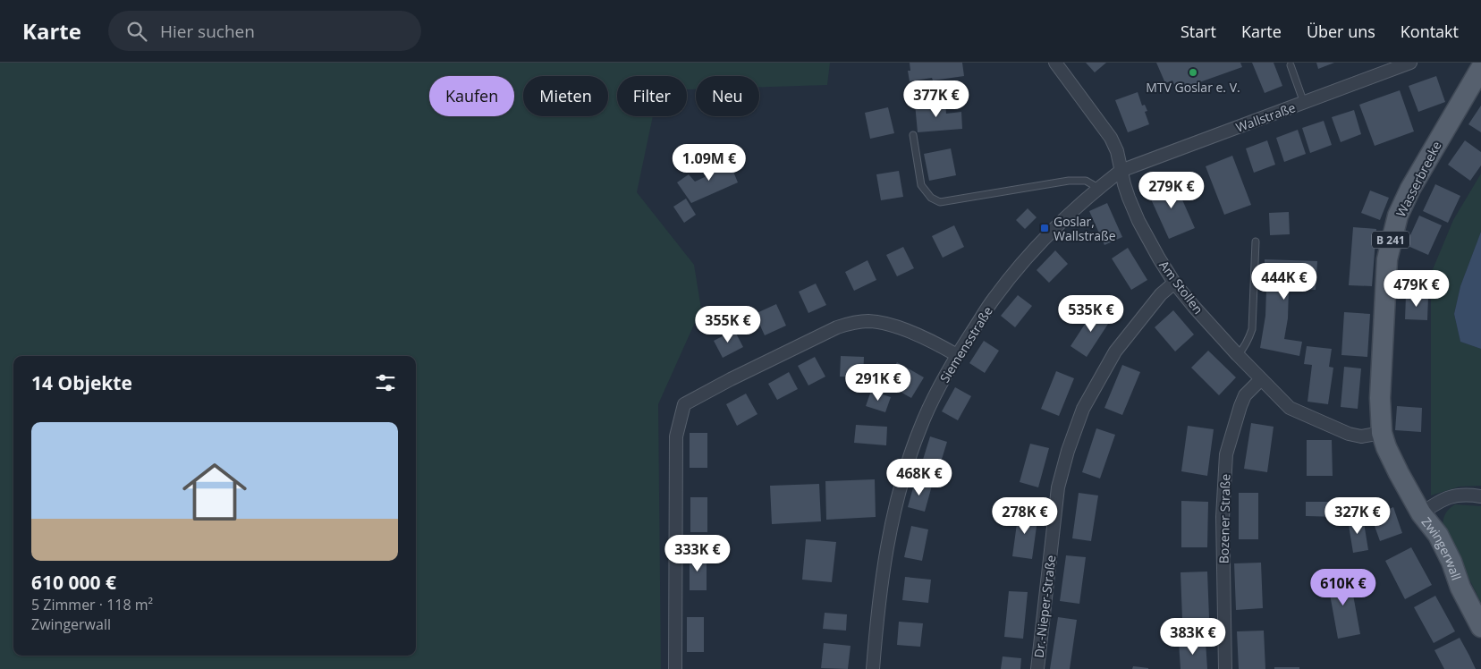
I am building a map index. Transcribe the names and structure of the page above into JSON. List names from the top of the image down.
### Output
{
  "streets": {
    "main road": ["Wasserbreeke", "B 241", "Zwingerwall"],
    "street": [
      "Wallstraße",
      "Am Stollen",
      "Siemensstraße",
      "Bozener Straße",
      "Dr.-Nieper-Straße"
    ]
  },
  "crossings": [
    ["Wallstraße", "Am Stollen"],
    ["Wallstraße", "Siemensstraße"],
    ["Wasserbreeke", "Am Stollen"],
    ["Wasserbreeke", "Zwingerwall"],
    ["Am Stollen", "Siemensstraße"],
    ["Am Stollen", "Bozener Straße"],
    ["Am Stollen", "Zwingerwall"],
    ["Am Stollen", "Dr.-Nieper-Straße"]
  ],
  "places": {
    "other": ["MTV Goslar e. V."],
    "transit": ["Goslar, Wallstraße"]
  },
  "page": {
    "header": "Karte",
    "search": "Hier suchen",
    "nav": [
      "Start",
      "Karte",
      "Über uns",
      "Kontakt"
    ],
    "chip": [
      "Kaufen",
      "Mieten",
      "Filter",
      "Neu"
    ],
    "price": [
      "377K €",
      "1.09M €",
      "279K €",
      "444K €",
      "479K €",
      "535K €",
      "355K €",
      "291K €",
      "468K €",
      "278K €",
      "327K €",
      "333K €",
      "610K €",
      "383K €"
    ],
    "heading": "14 Objekte",
    "list": [
      {
        "name": "610 000 €",
        "note": "5 Zimmer · 118 m² · Zwingerwall"
      }
    ]
  }
}
